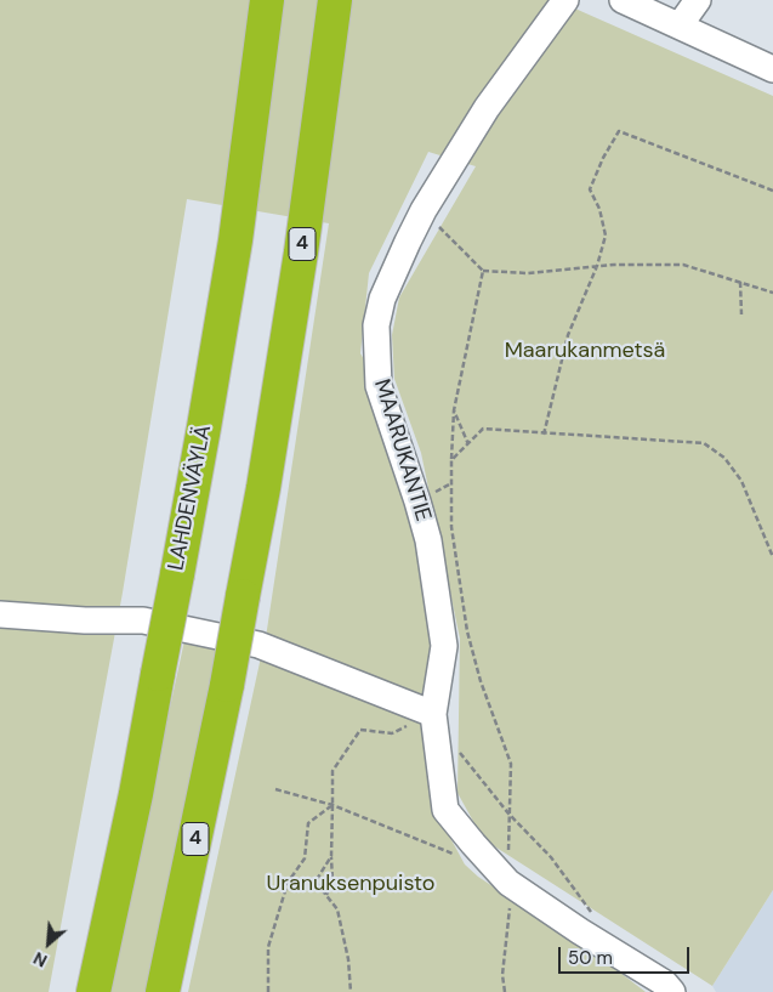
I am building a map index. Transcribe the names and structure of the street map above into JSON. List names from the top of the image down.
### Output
{
  "streets": {
    "highway": ["4", "LAHDENVÄYLÄ"],
    "street": ["MAARUKANTIE"]
  },
  "parks": ["Maarukanmetsä", "Uranuksenpuisto"],
  "scale_bar": "50 m",
  "north": "bottom left"
}
